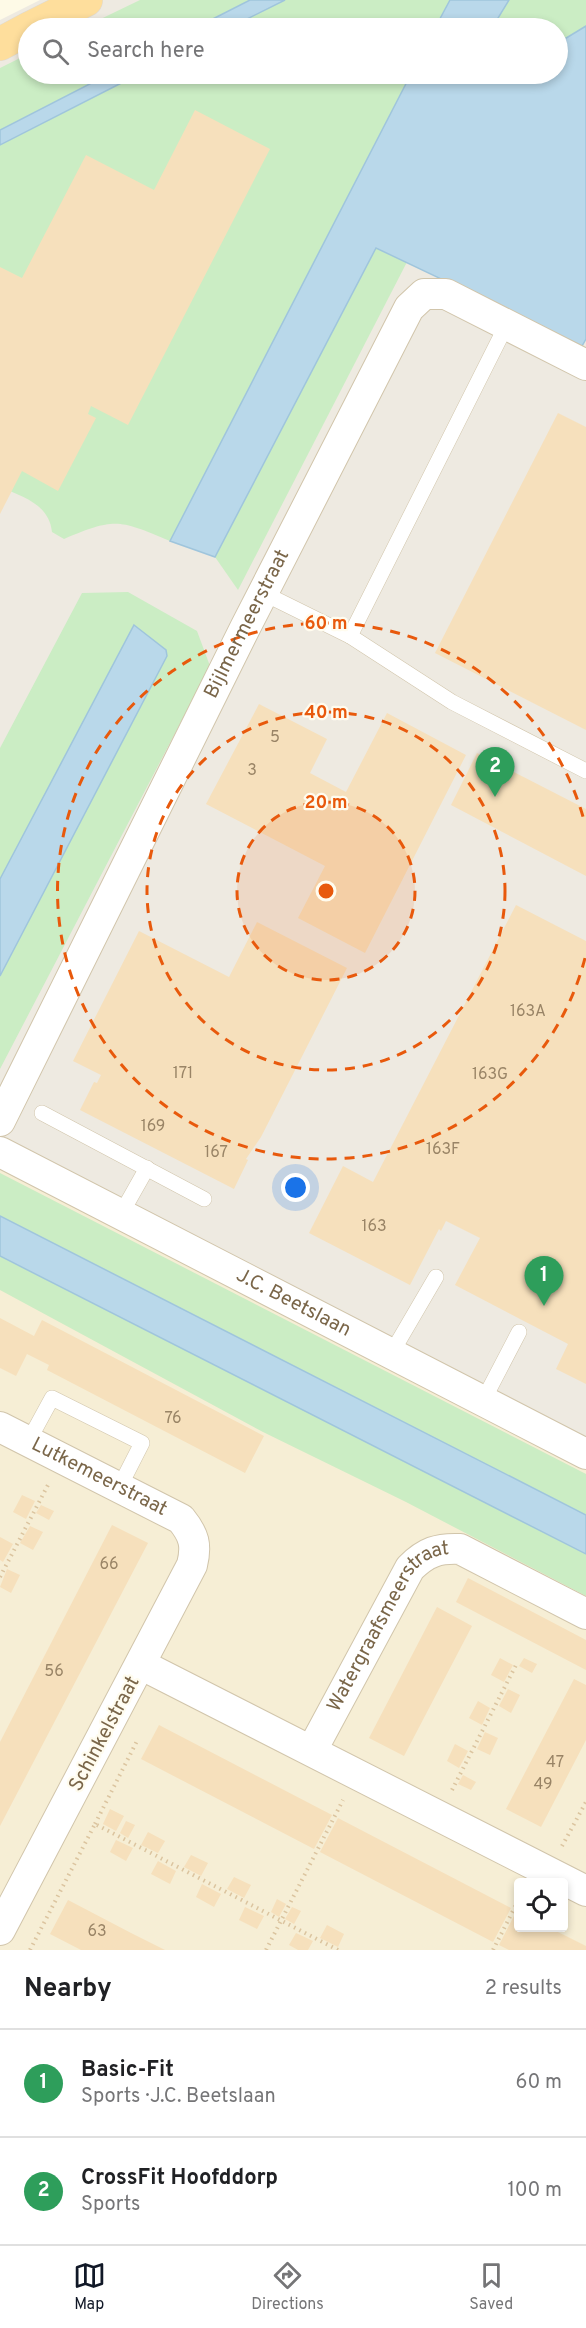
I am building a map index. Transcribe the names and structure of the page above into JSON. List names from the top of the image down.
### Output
{
  "streets": {
    "street": [
      "Bijlmermeerstraat",
      "J.C. Beetslaan",
      "Lutkemeerstraat",
      "Watergraafsmeerstraat",
      "Schinkelstraat"
    ]
  },
  "crossings": [
    ["Lutkemeerstraat", "Schinkelstraat"]
  ],
  "house_numbers": [
    "5",
    "3",
    "163A",
    "171",
    "163G",
    "169",
    "163F",
    "167",
    "163",
    "76",
    "66",
    "56",
    "47",
    "49",
    "63"
  ],
  "page": {
    "search": "Search here",
    "pins": ["2", "1"],
    "heading": ["Nearby", "2 results"],
    "list": [
      {
        "mark": "1",
        "name": "Basic-Fit",
        "note": "Sports · J.C. Beetslaan",
        "value": "60 m"
      },
      {
        "mark": "2",
        "name": "CrossFit Hoofddorp",
        "note": "Sports",
        "value": "100 m"
      }
    ],
    "nav": ["Map", "Directions", "Saved"]
  },
  "rings": ["60 m", "40 m", "20 m"]
}
